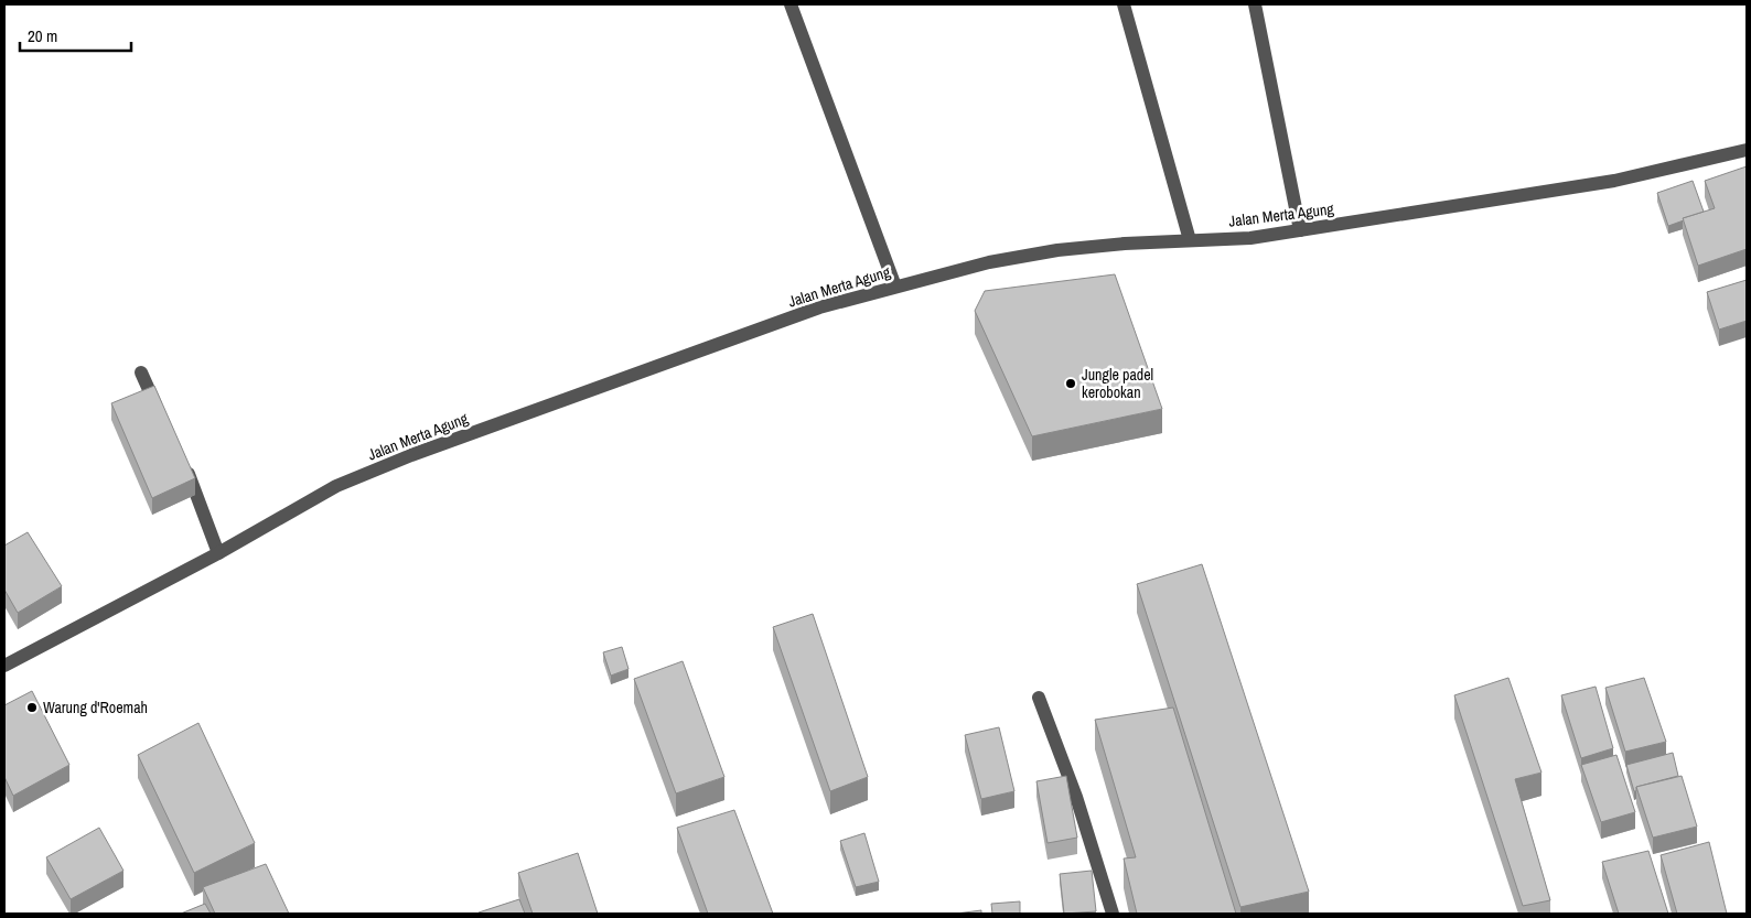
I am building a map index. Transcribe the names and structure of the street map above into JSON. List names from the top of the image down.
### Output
{
  "streets": {
    "street": ["Jalan Merta Agung"]
  },
  "places": ["Jungle padel kerobokan", "Warung d'Roemah"],
  "scale_bar": "20 m"
}
